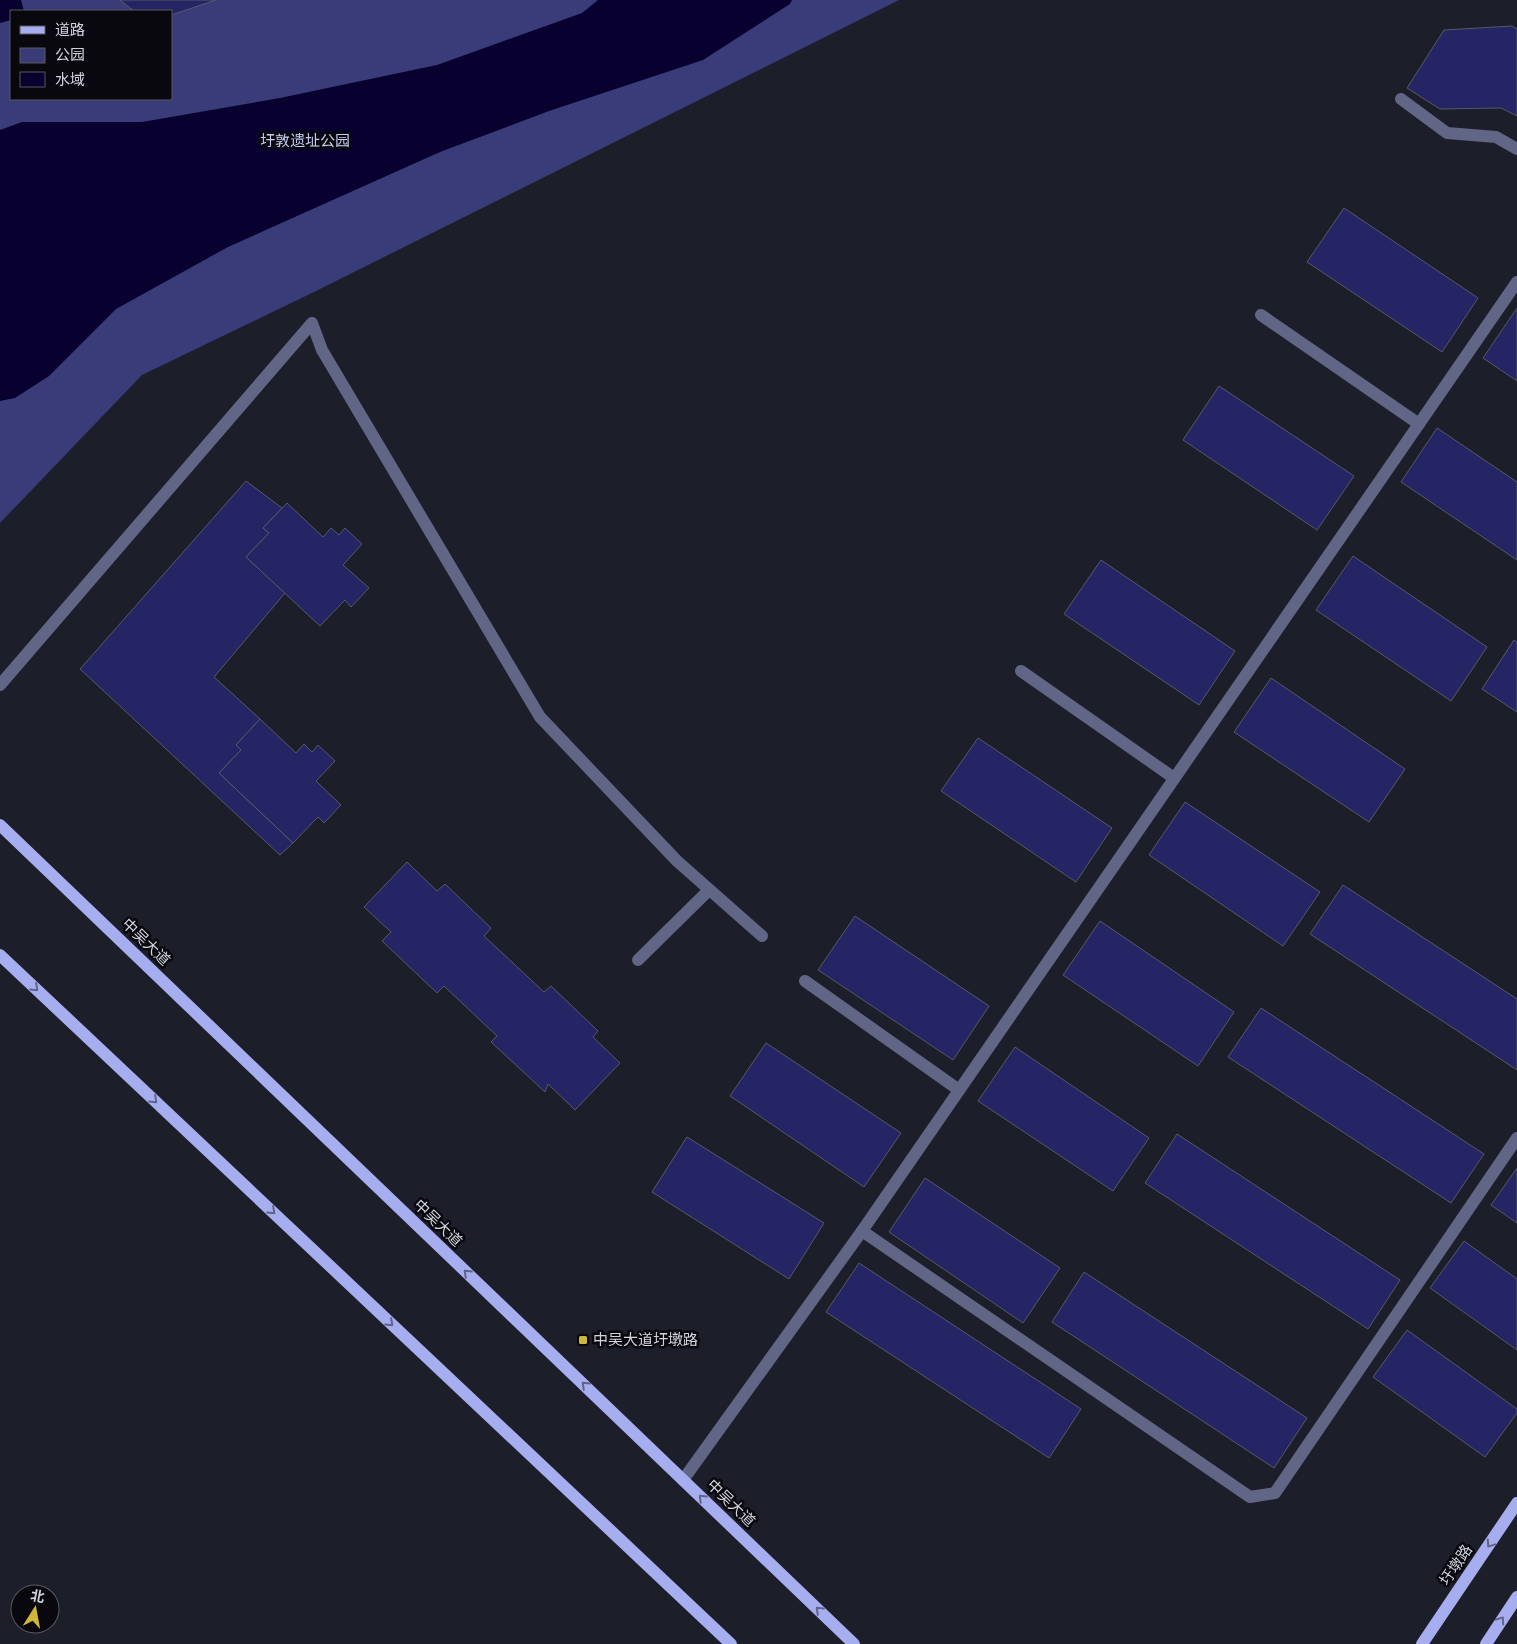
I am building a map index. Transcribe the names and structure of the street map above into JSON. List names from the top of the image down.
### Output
{
  "streets": {
    "main road": ["中吴大道", "圩墩路"]
  },
  "parks": ["圩敦遗址公园"],
  "places": {
    "transit": ["中吴大道圩墩路"]
  },
  "legend": ["道路", "公园", "水域"],
  "north": "top"
}
